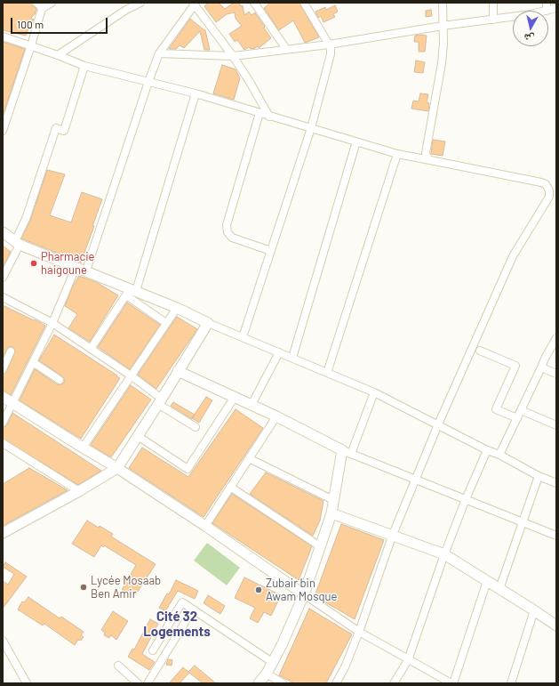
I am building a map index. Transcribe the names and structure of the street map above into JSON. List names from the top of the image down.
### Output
{
  "districts": ["Cité 32 Logements"],
  "places": ["Pharmacie haigoune", "Lycée Mosaab Ben Amir", "Zubair bin Awam Mosque"],
  "scale_bar": "100 m",
  "north": "bottom"
}
